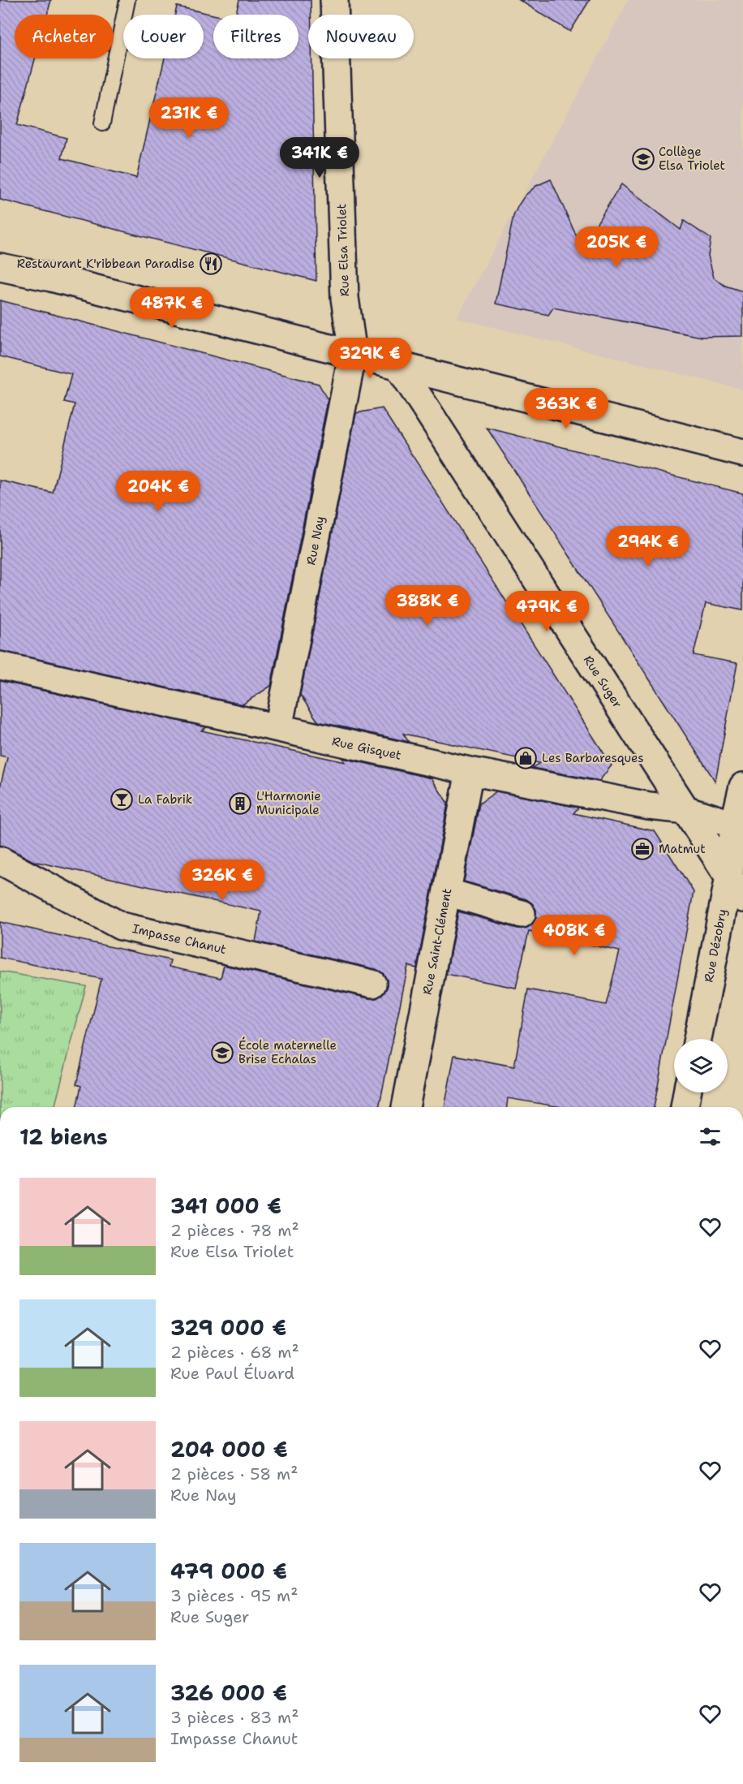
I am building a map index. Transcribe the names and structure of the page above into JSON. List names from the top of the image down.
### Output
{
  "streets": {
    "street": [
      "Rue Elsa Triolet",
      "Rue Nay",
      "Rue Suger",
      "Rue Gisquet",
      "Impasse Chanut",
      "Rue Saint-Clément",
      "Rue Dézobry"
    ]
  },
  "crossings": [
    ["Rue Elsa Triolet", "Rue Nay"],
    ["Rue Nay", "Rue Gisquet"],
    ["Rue Suger", "Rue Gisquet"],
    ["Rue Suger", "Rue Dézobry"],
    ["Rue Gisquet", "Rue Saint-Clément"],
    ["Rue Gisquet", "Rue Dézobry"]
  ],
  "places": {
    "school or university": ["Collège Elsa Triolet", "École maternelle Brise Echalas"],
    "restaurant": ["Restaurant K'ribbean Paradise"],
    "shop": ["Les Barbaresques"],
    "bar": ["La Fabrik"],
    "building": ["L'Harmonie Municipale"],
    "office": ["Matmut"]
  },
  "page": {
    "chip": [
      "Acheter",
      "Louer",
      "Filtres",
      "Nouveau"
    ],
    "price": [
      "231K €",
      "341K €",
      "205K €",
      "487K €",
      "329K €",
      "363K €",
      "204K €",
      "294K €",
      "388K €",
      "479K €",
      "326K €",
      "408K €"
    ],
    "heading": "12 biens",
    "list": [
      {
        "name": "341 000 €",
        "note": "2 pièces · 78 m² · Rue Elsa Triolet"
      },
      {
        "name": "329 000 €",
        "note": "2 pièces · 68 m² · Rue Paul Éluard"
      },
      {
        "name": "204 000 €",
        "note": "2 pièces · 58 m² · Rue Nay"
      },
      {
        "name": "479 000 €",
        "note": "3 pièces · 95 m² · Rue Suger"
      },
      {
        "name": "326 000 €",
        "note": "3 pièces · 83 m² · Impasse Chanut"
      }
    ]
  }
}
